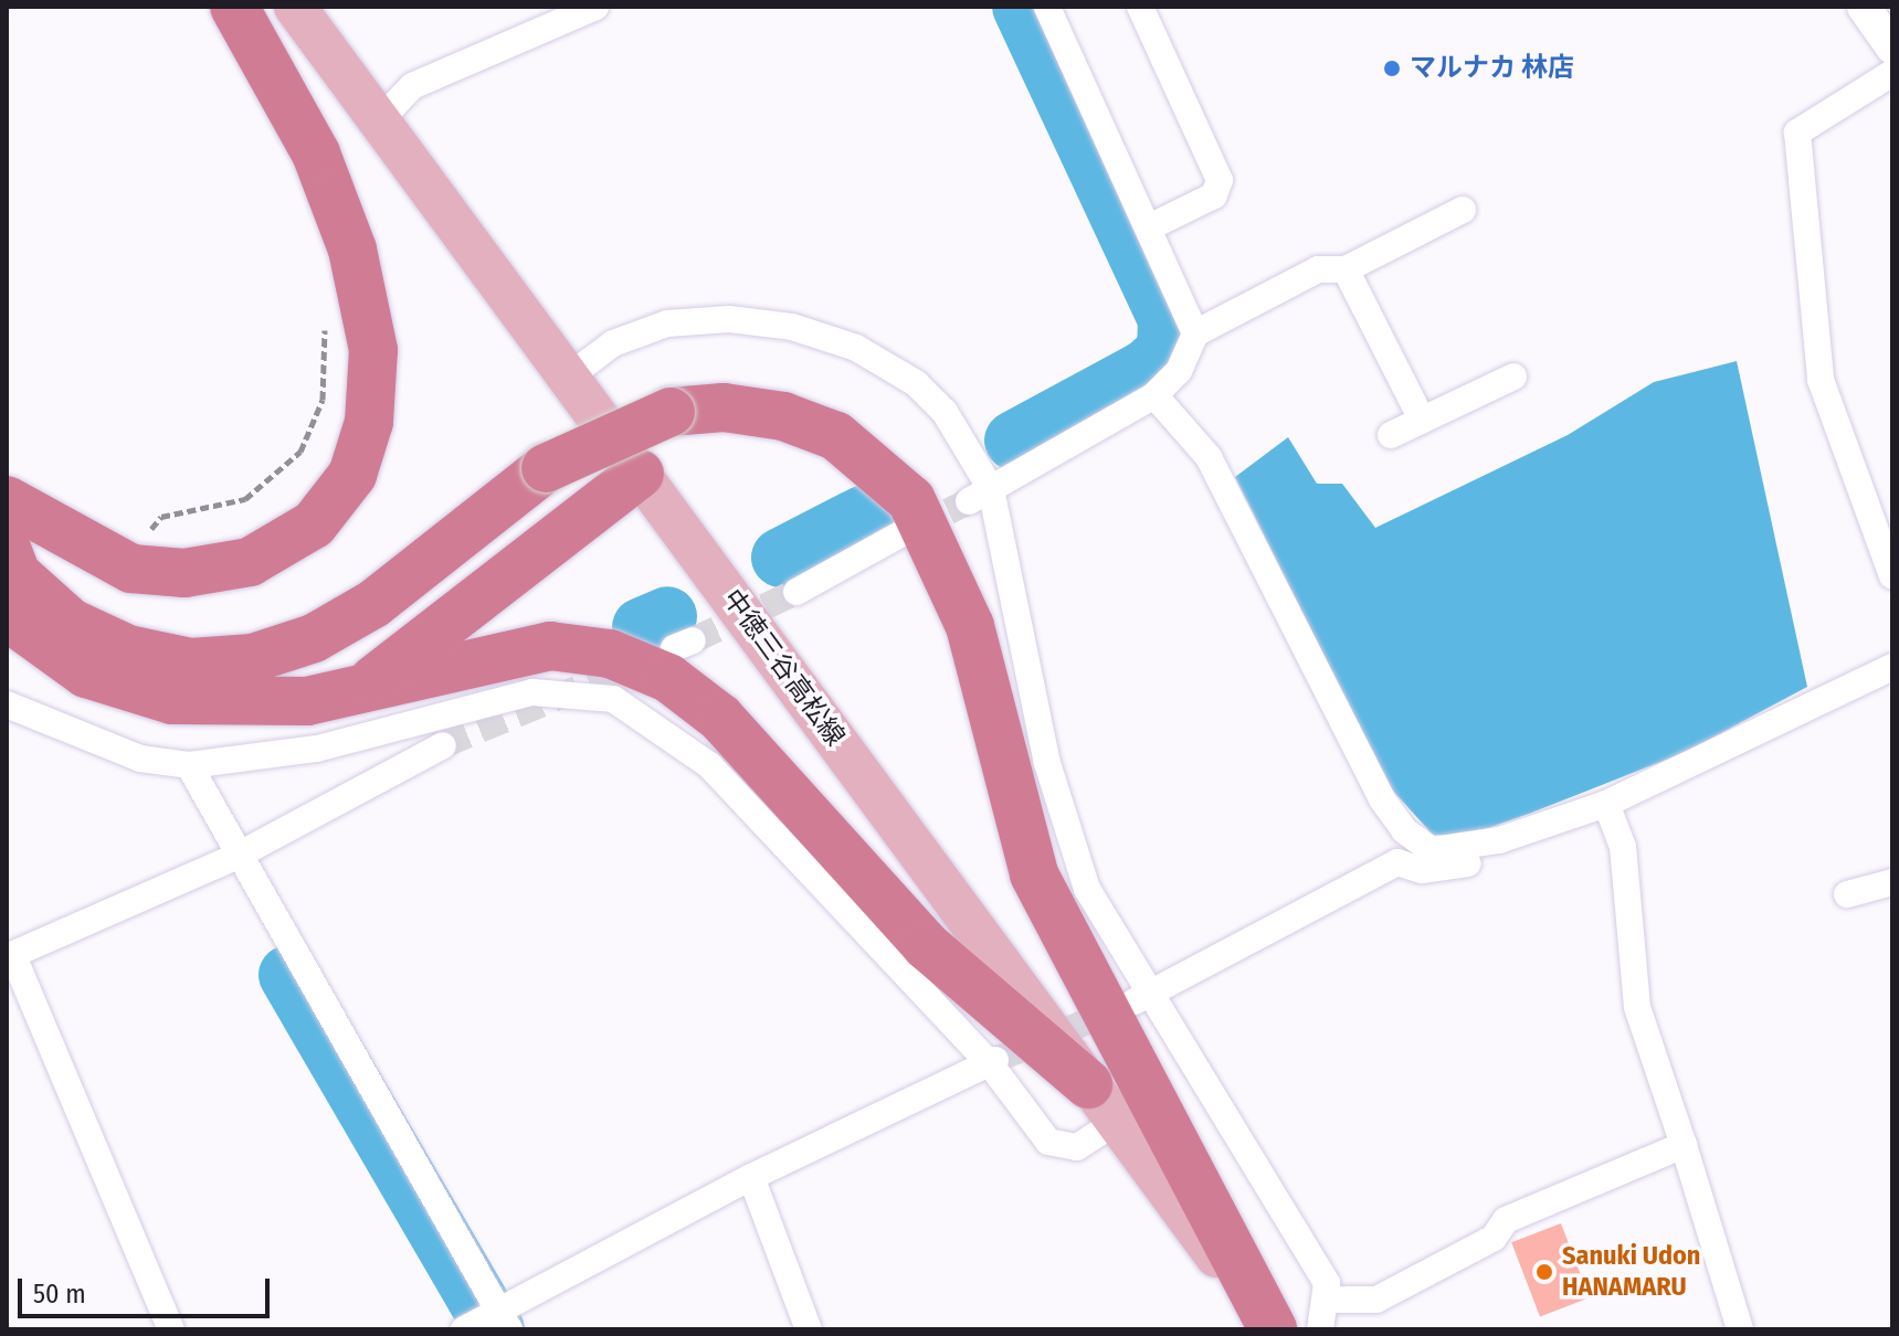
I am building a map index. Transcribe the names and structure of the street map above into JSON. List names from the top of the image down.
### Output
{
  "streets": {
    "main road": ["中徳三谷高松線"]
  },
  "places": ["マルナカ 林店", "Sanuki Udon HANAMARU"],
  "scale_bar": "50 m"
}
